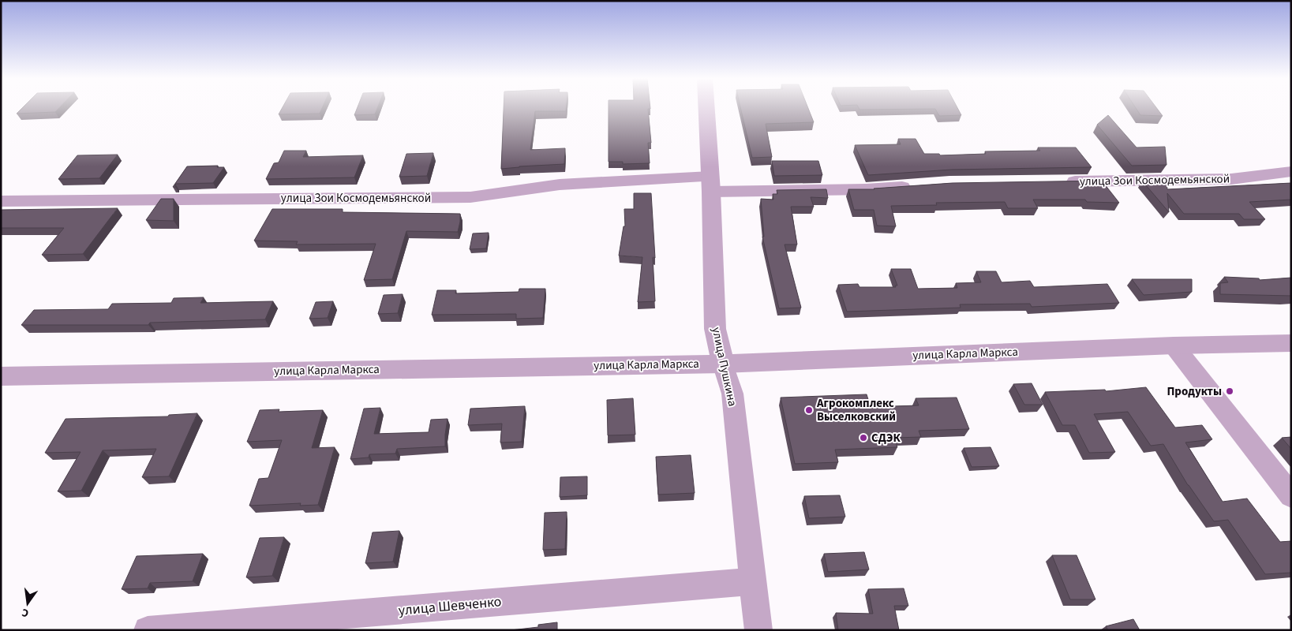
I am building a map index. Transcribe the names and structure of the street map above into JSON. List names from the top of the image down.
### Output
{
  "streets": {
    "street": [
      "улица Зои Космодемьянской",
      "улица Карла Маркса",
      "улица Пушкина",
      "улица Шевченко"
    ]
  },
  "crossings": [
    ["улица Зои Космодемьянской", "улица Пушкина"],
    ["улица Карла Маркса", "улица Пушкина"],
    ["улица Пушкина", "улица Шевченко"]
  ],
  "places": ["Продукты", "Агрокомплекс Выселковский", "СДЭК"],
  "north": "bottom"
}
